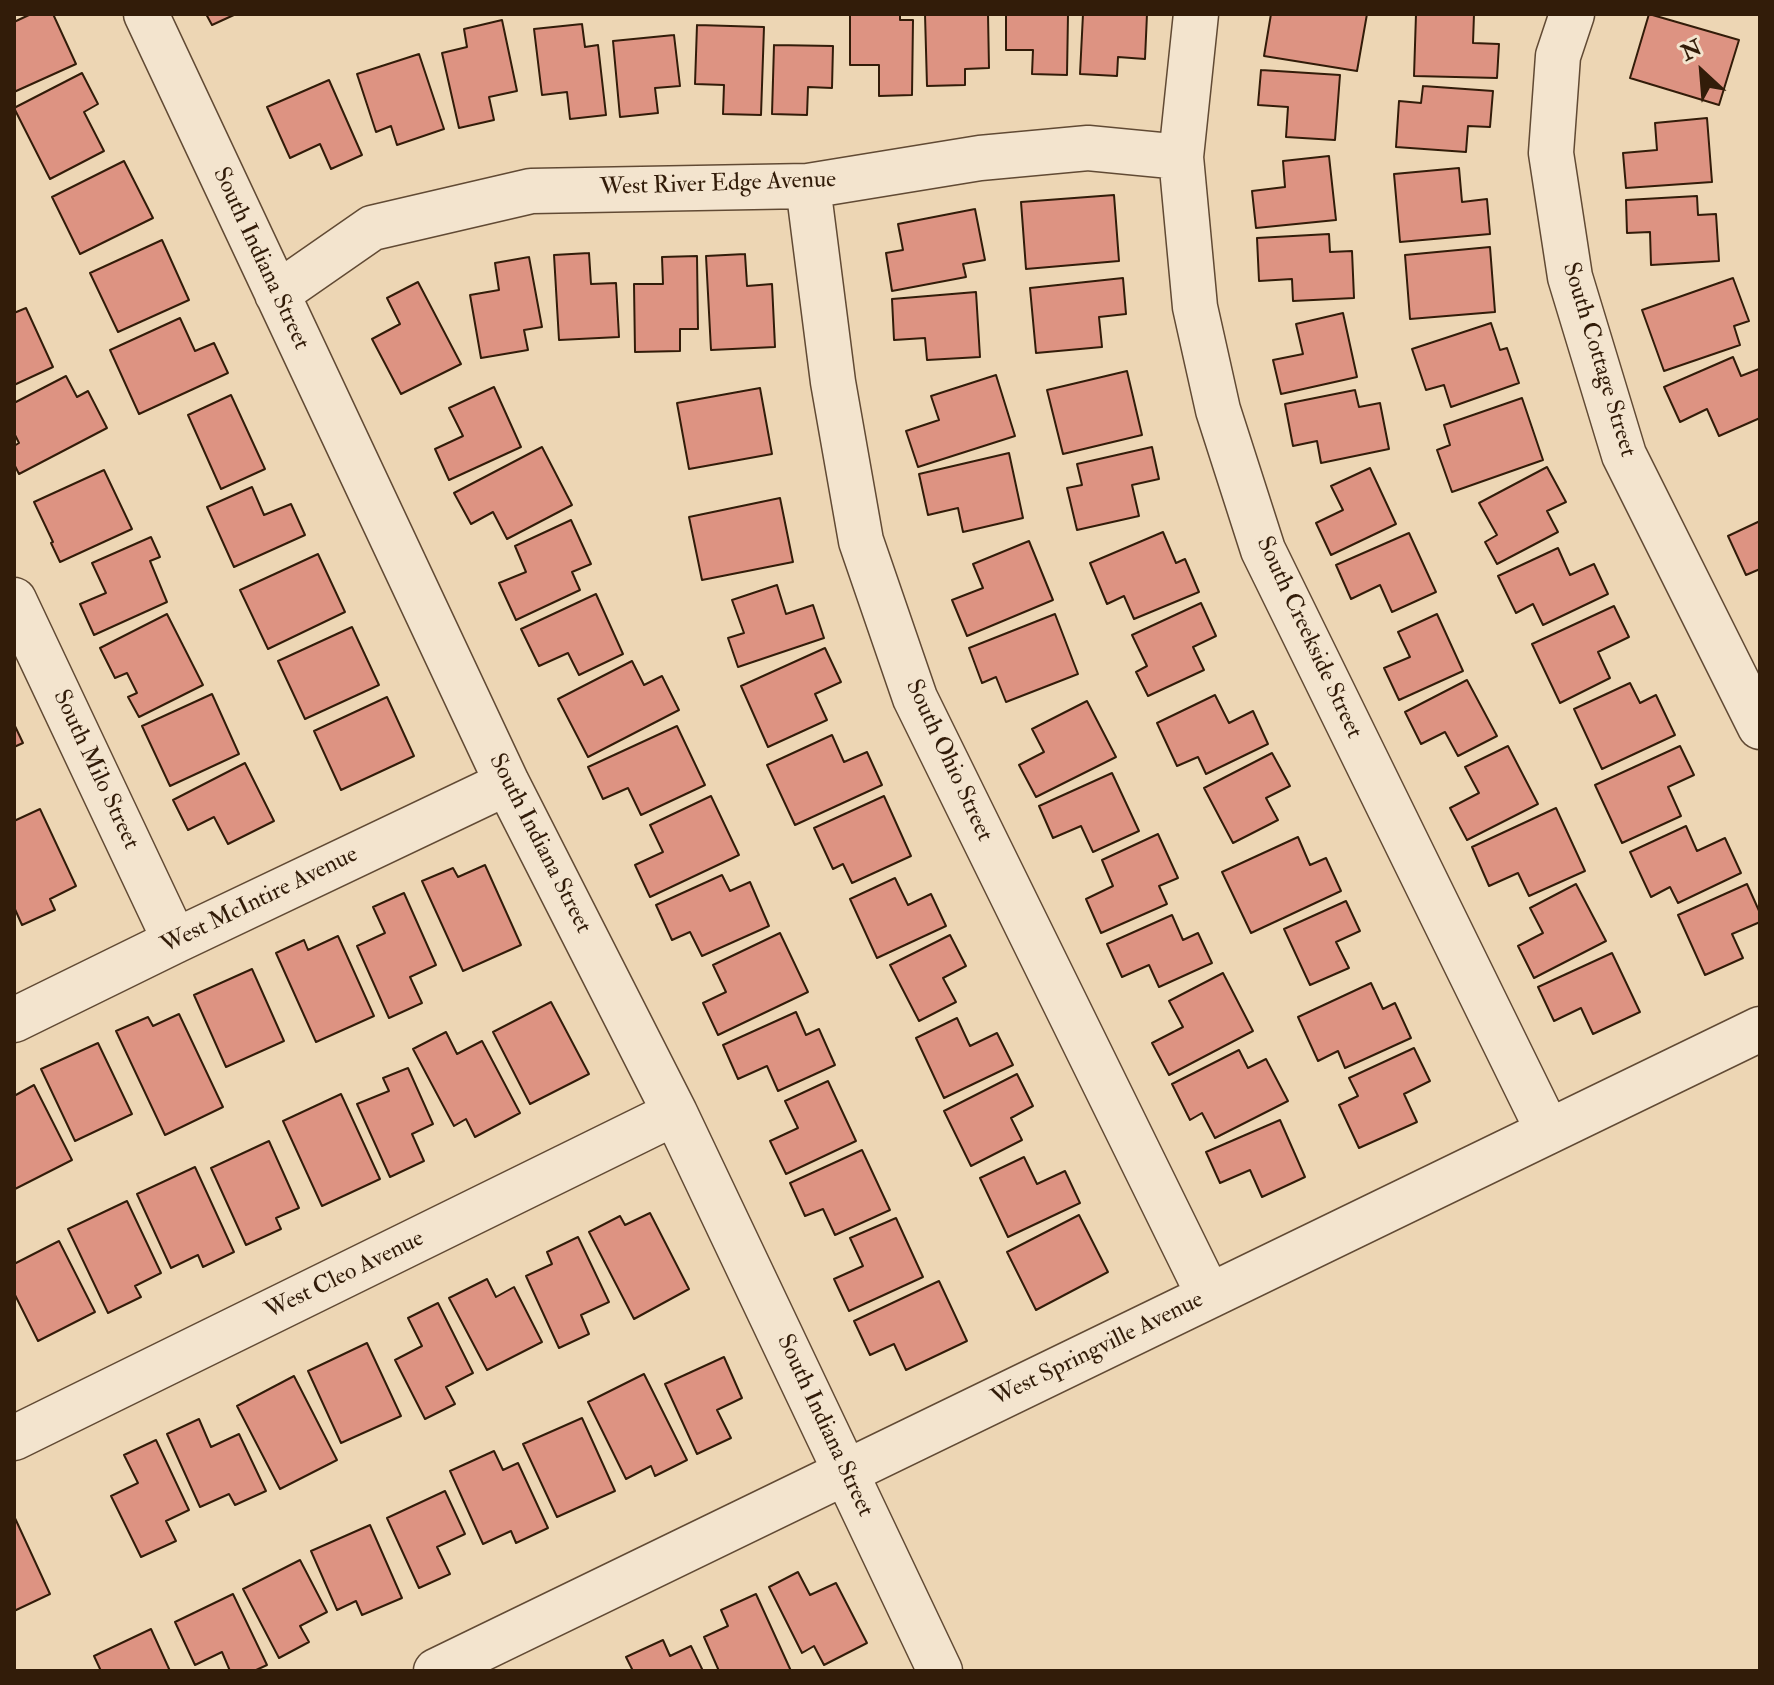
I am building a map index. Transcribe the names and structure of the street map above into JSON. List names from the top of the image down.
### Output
{
  "streets": {
    "street": [
      "West River Edge Avenue",
      "South Indiana Street",
      "South Cottage Street",
      "South Creekside Street",
      "South Ohio Street",
      "South Milo Street",
      "West McIntire Avenue",
      "West Cleo Avenue",
      "West Springville Avenue"
    ]
  },
  "crossings": [
    ["West River Edge Avenue", "South Indiana Street"],
    ["West River Edge Avenue", "South Creekside Street"],
    ["West River Edge Avenue", "South Ohio Street"],
    ["South Indiana Street", "West McIntire Avenue"],
    ["South Indiana Street", "West Cleo Avenue"],
    ["South Indiana Street", "West Springville Avenue"],
    ["South Creekside Street", "West Springville Avenue"],
    ["South Ohio Street", "West Springville Avenue"],
    ["South Milo Street", "West McIntire Avenue"]
  ],
  "north": "top left"
}
